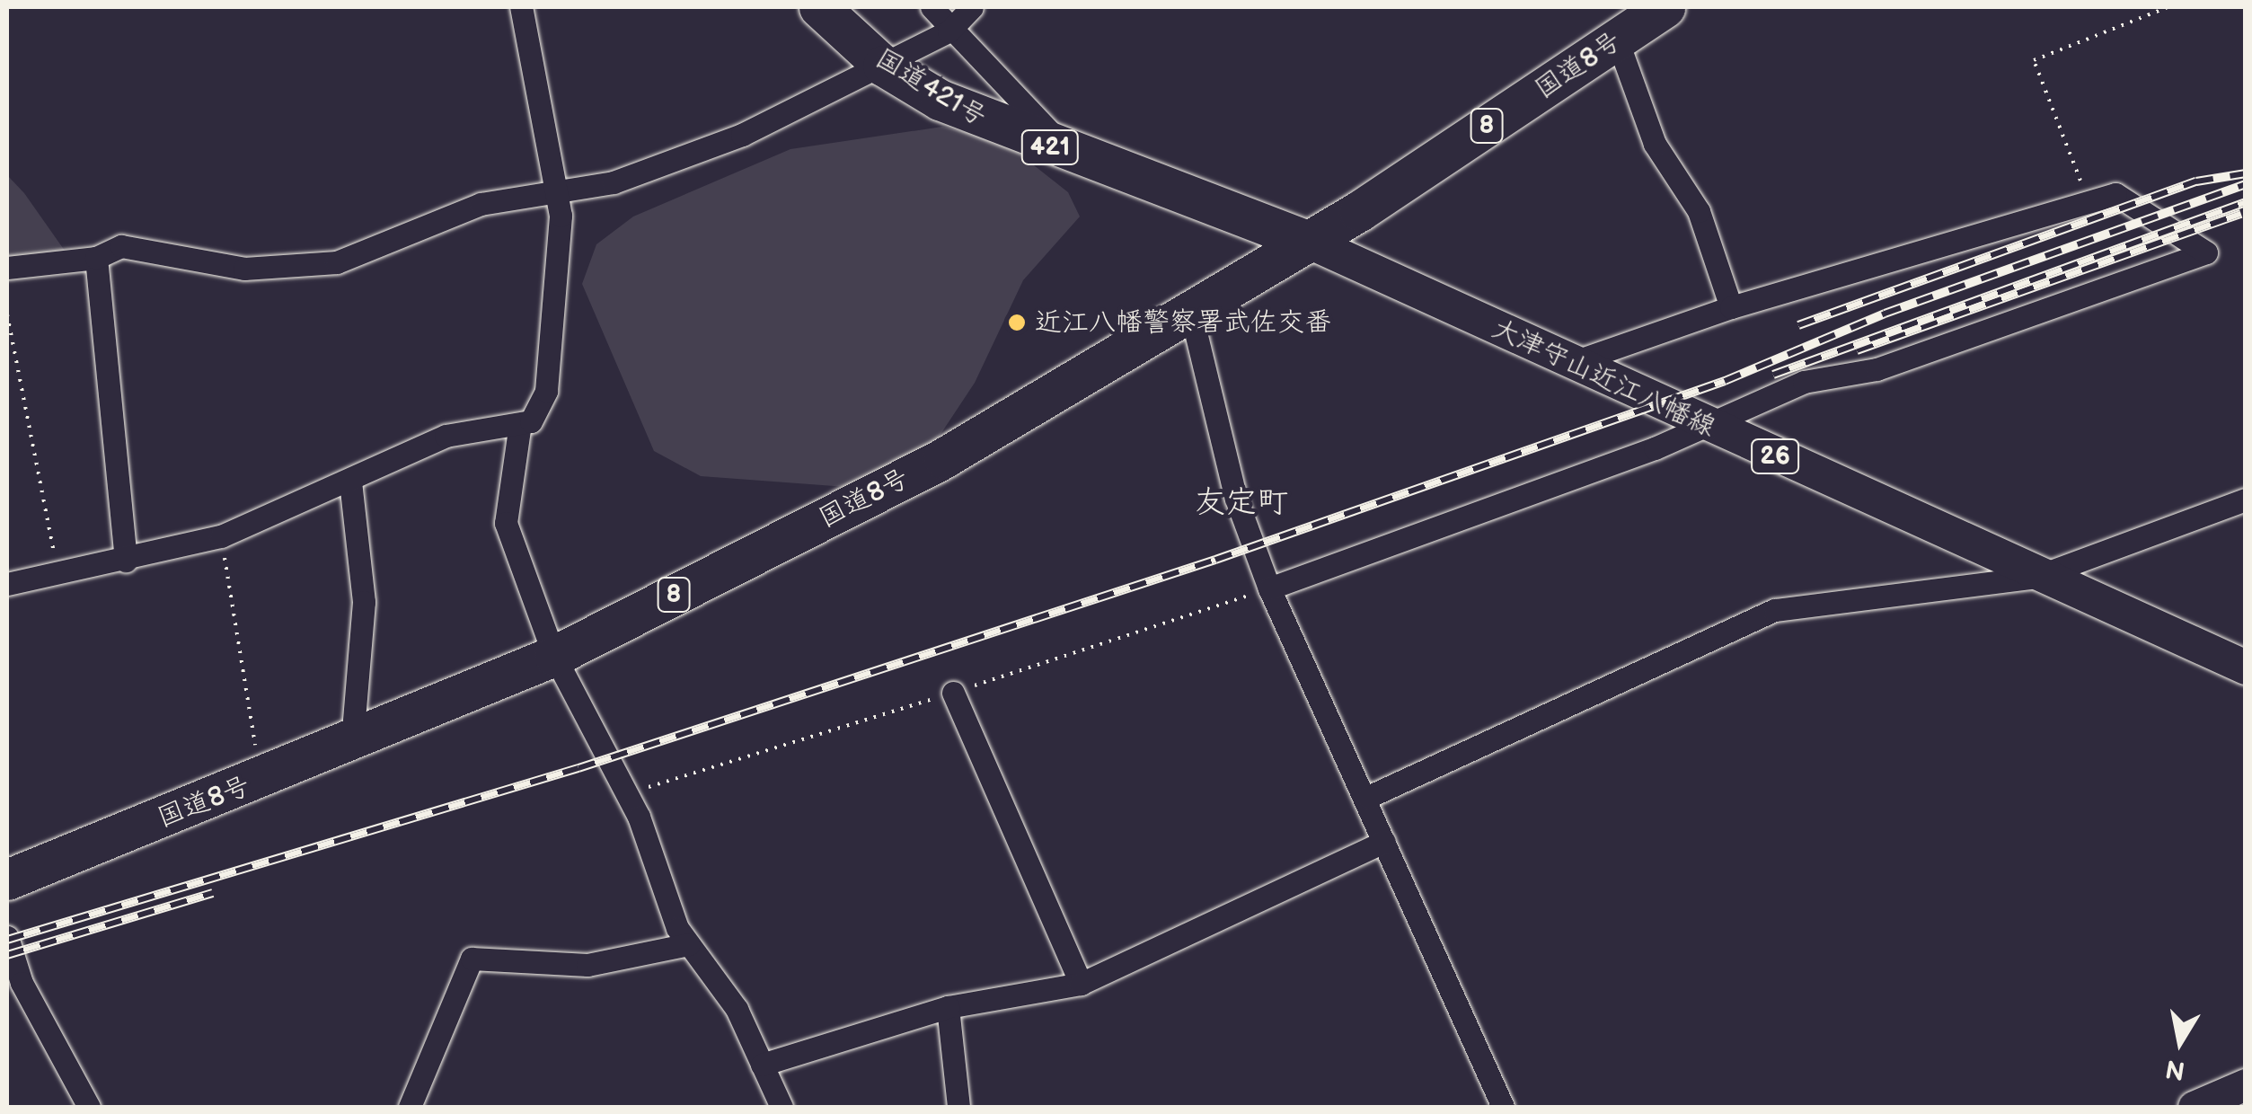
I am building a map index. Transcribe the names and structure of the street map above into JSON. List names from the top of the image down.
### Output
{
  "streets": {
    "highway": [
      "国道8号",
      "国道421号",
      "8",
      "421"
    ],
    "main road": ["大津守山近江八幡線", "26"]
  },
  "crossings": [
    ["国道8号", "国道421号"],
    ["国道8号", "大津守山近江八幡線"],
    ["国道421号", "大津守山近江八幡線"]
  ],
  "districts": ["友定町"],
  "places": ["近江八幡警察署武佐交番"],
  "north": "bottom"
}
